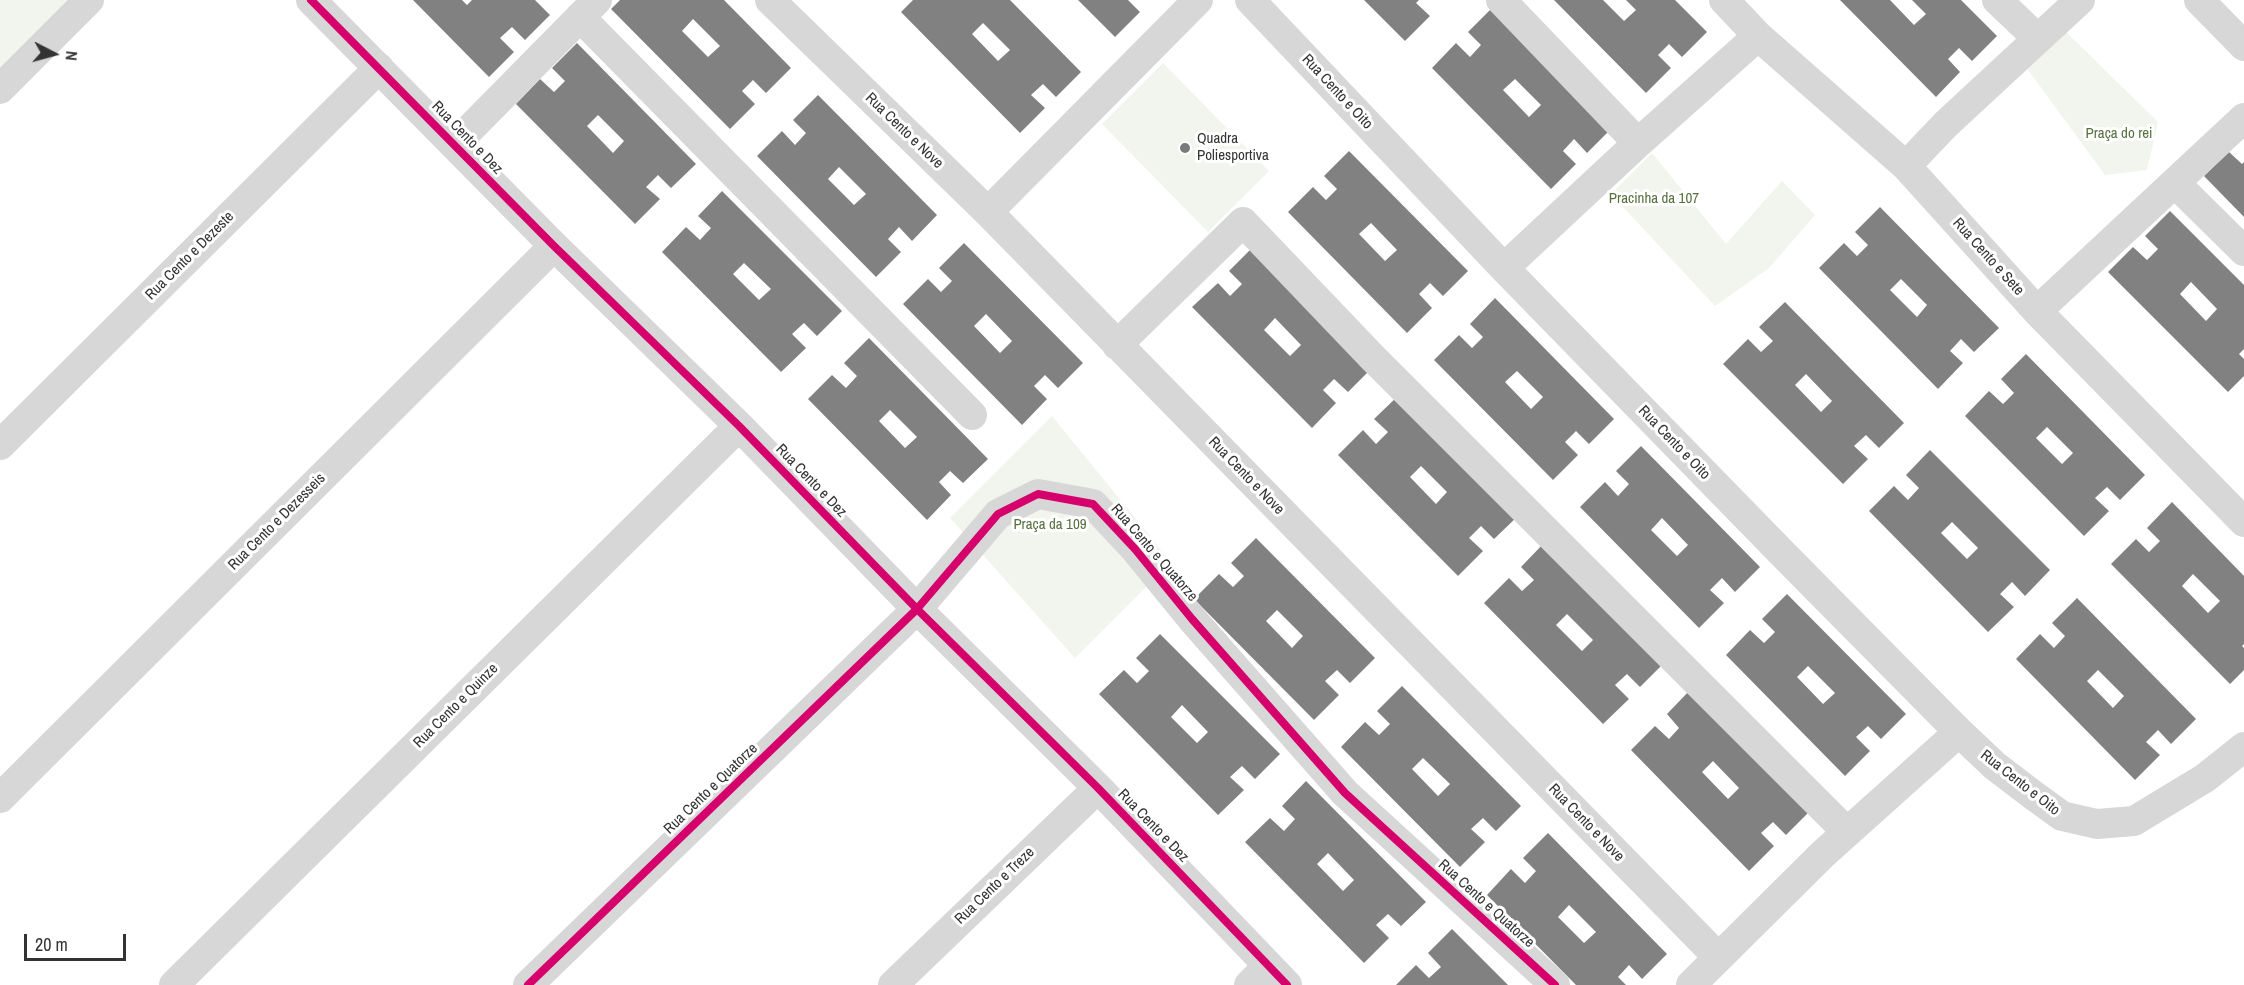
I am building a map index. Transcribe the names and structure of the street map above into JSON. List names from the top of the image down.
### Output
{
  "streets": {
    "street": [
      "Rua Cento e Oito",
      "Rua Cento e Nove",
      "Rua Cento e Dez",
      "Rua Cento e Dezeste",
      "Rua Cento e Sete",
      "Rua Cento e Dezesseis",
      "Rua Cento e Quatorze",
      "Rua Cento e Quinze",
      "Rua Cento e Treze"
    ]
  },
  "crossings": [
    ["Rua Cento e Dez", "Rua Cento e Dezeste"],
    ["Rua Cento e Dez", "Rua Cento e Dezesseis"],
    ["Rua Cento e Dez", "Rua Cento e Quatorze"],
    ["Rua Cento e Dez", "Rua Cento e Quinze"],
    ["Rua Cento e Dez", "Rua Cento e Treze"]
  ],
  "parks": ["Praça do rei", "Pracinha da 107", "Praça da 109"],
  "places": ["Quadra Poliesportiva"],
  "scale_bar": "20 m",
  "north": "right"
}
